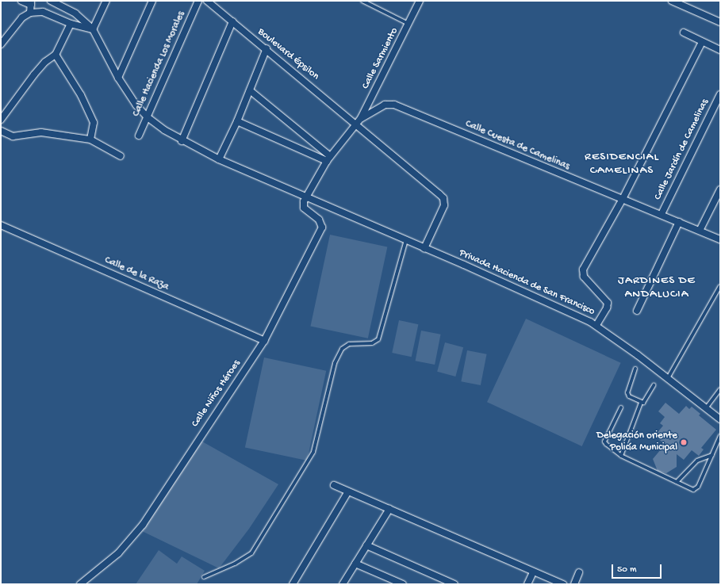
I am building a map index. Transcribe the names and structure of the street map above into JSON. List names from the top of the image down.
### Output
{
  "streets": {
    "street": [
      "Boulevard Épsilon",
      "Calle Sarmiento",
      "Calle Hacienda Los Morales",
      "Calle Cuesta de Camelinas",
      "Calle Jardín de Camelinas",
      "Calle de la Raza",
      "Privada Hacienda de San Francisco",
      "Calle Niños Héroes"
    ]
  },
  "crossings": [
    ["Boulevard Épsilon", "Calle Sarmiento"],
    ["Boulevard Épsilon", "Calle Cuesta de Camelinas"],
    ["Boulevard Épsilon", "Privada Hacienda de San Francisco"],
    ["Calle Sarmiento", "Calle Cuesta de Camelinas"],
    ["Calle Hacienda Los Morales", "Privada Hacienda de San Francisco"],
    ["Calle Cuesta de Camelinas", "Calle Jardín de Camelinas"],
    ["Calle de la Raza", "Calle Niños Héroes"],
    ["Privada Hacienda de San Francisco", "Calle Niños Héroes"]
  ],
  "districts": ["RESIDENCIAL CAMELINAS", "JARDINES DE ANDALUCIA"],
  "places": ["Delegación oriente Policía Municipal"],
  "scale_bar": "50 m"
}
